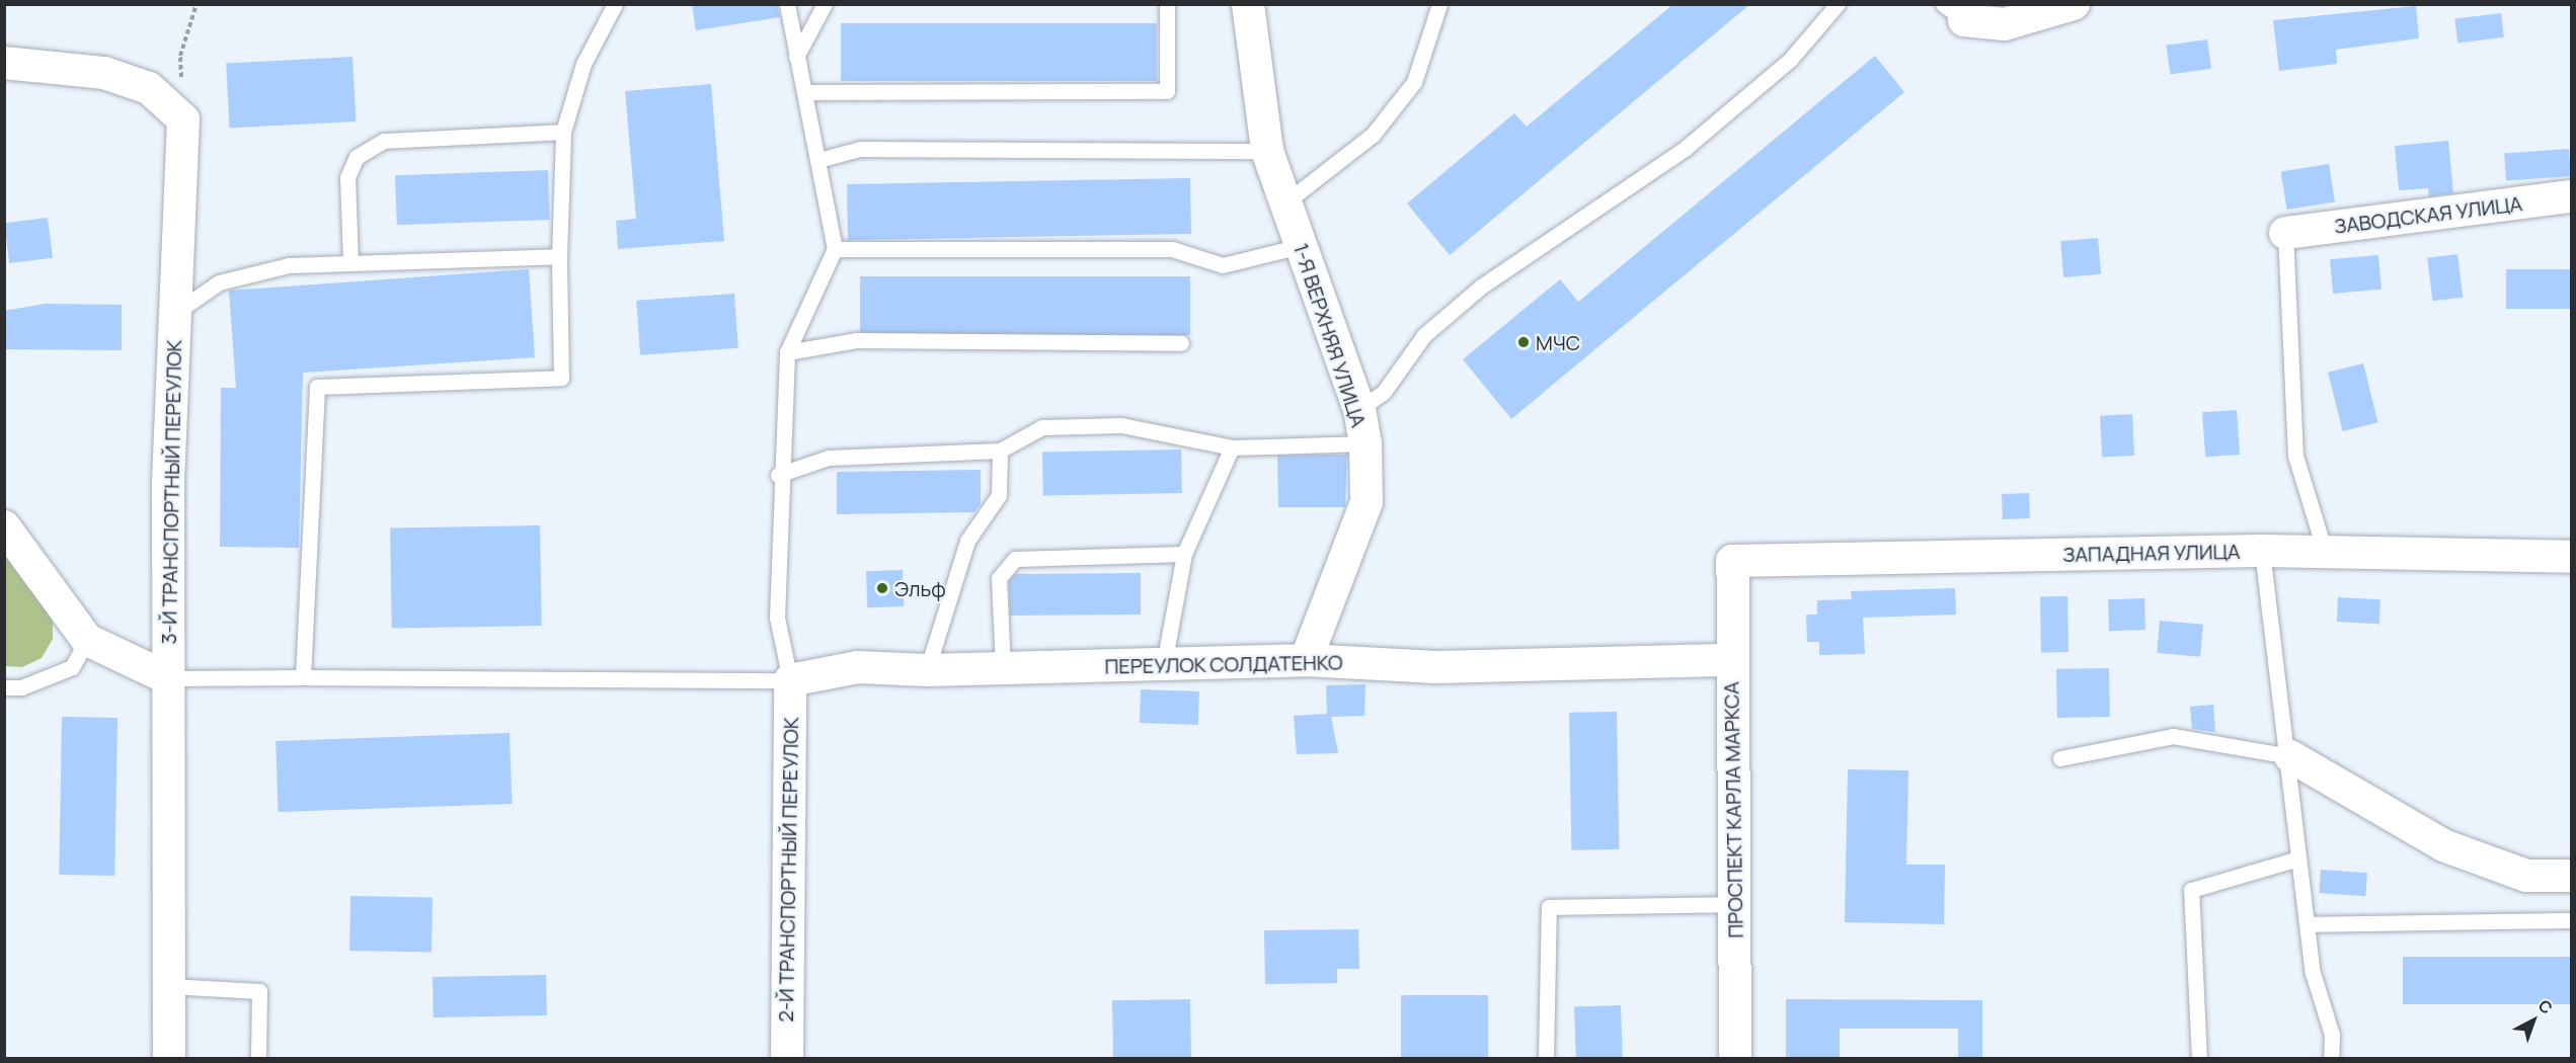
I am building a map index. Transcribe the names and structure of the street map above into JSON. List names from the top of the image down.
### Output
{
  "streets": {
    "street": [
      "ЗАВОДСКАЯ УЛИЦА",
      "1-Я ВЕРХНЯЯ УЛИЦА",
      "3-Й ТРАНСПОРТНЫЙ ПЕРЕУЛОК",
      "ЗАПАДНАЯ УЛИЦА",
      "ПЕРЕУЛОК СОЛДАТЕНКО",
      "ПРОСПЕКТ КАРЛА МАРКСА",
      "2-Й ТРАНСПОРТНЫЙ ПЕРЕУЛОК"
    ]
  },
  "crossings": [
    ["1-Я ВЕРХНЯЯ УЛИЦА", "ПЕРЕУЛОК СОЛДАТЕНКО"],
    ["ЗАПАДНАЯ УЛИЦА", "ПРОСПЕКТ КАРЛА МАРКСА"],
    ["ПЕРЕУЛОК СОЛДАТЕНКО", "ПРОСПЕКТ КАРЛА МАРКСА"],
    ["ПЕРЕУЛОК СОЛДАТЕНКО", "2-Й ТРАНСПОРТНЫЙ ПЕРЕУЛОК"]
  ],
  "places": ["МЧС", "Эльф"],
  "north": "top right"
}
